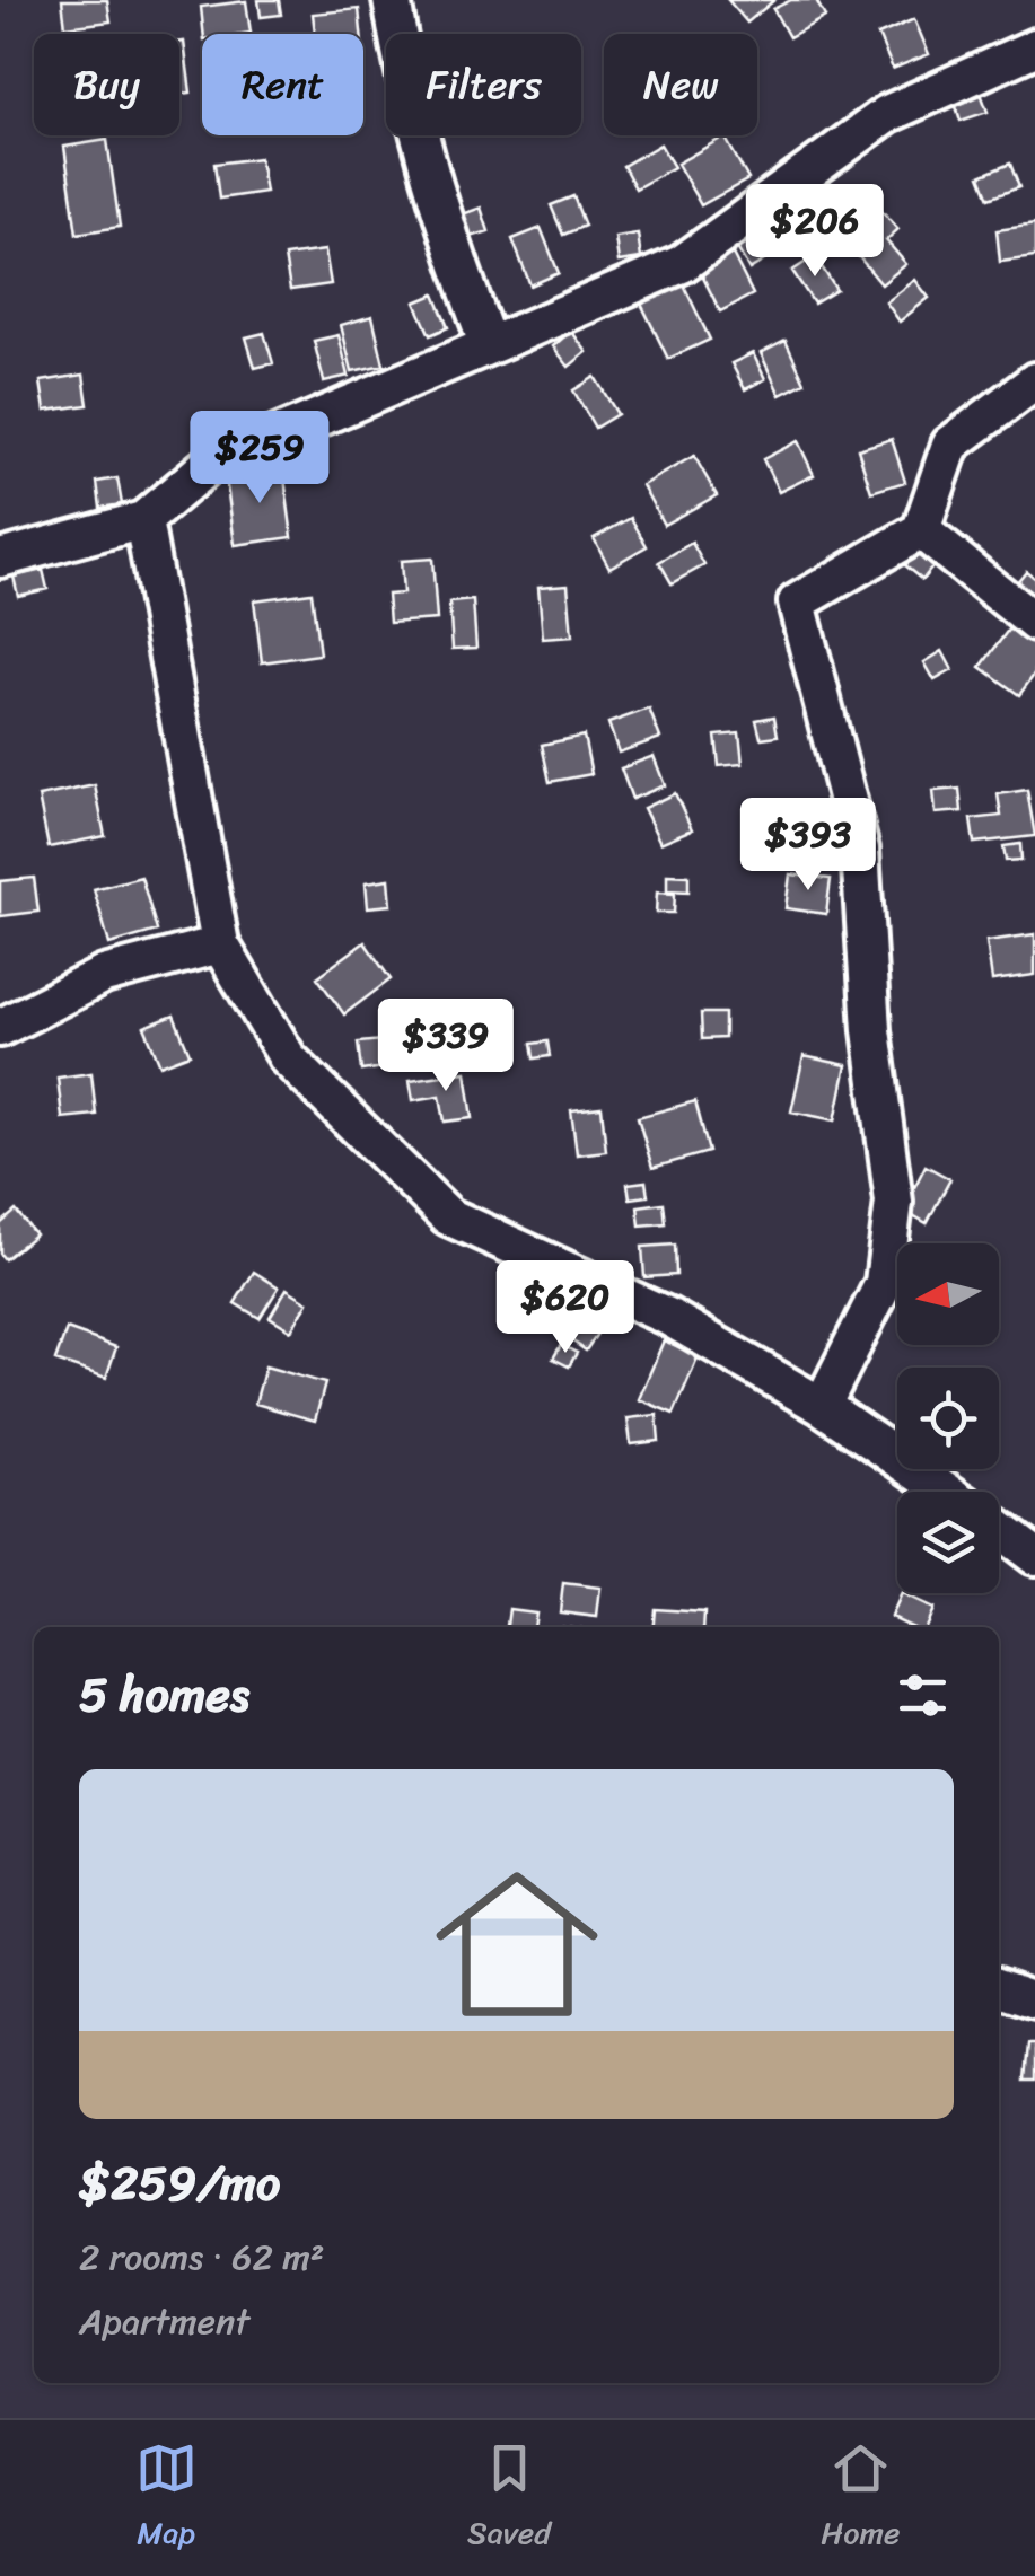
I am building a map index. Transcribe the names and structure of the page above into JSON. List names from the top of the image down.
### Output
{
  "north": "left",
  "page": {
    "chip": [
      "Buy",
      "Rent",
      "Filters",
      "New"
    ],
    "price": [
      "$206",
      "$259",
      "$393",
      "$339",
      "$620"
    ],
    "heading": "5 homes",
    "list": [
      {
        "name": "$259/mo",
        "note": "2 rooms · 62 m² · Apartment"
      }
    ],
    "tabs": ["Map", "Saved", "Home"]
  }
}
